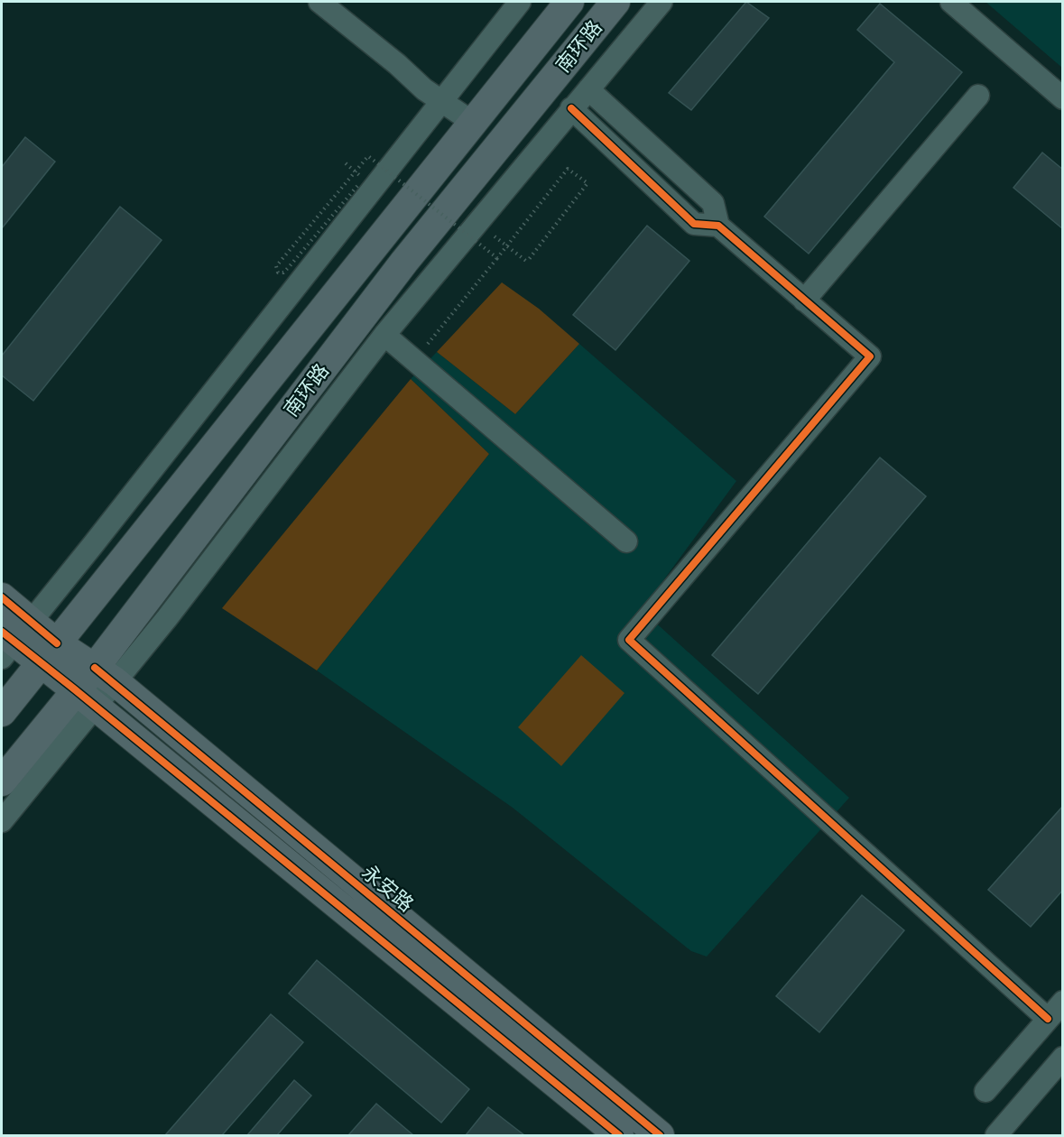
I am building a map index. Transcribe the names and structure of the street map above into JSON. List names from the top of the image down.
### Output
{
  "streets": {
    "main road": ["南环路", "永安路"]
  },
  "crossings": [
    ["南环路", "永安路"]
  ]
}
